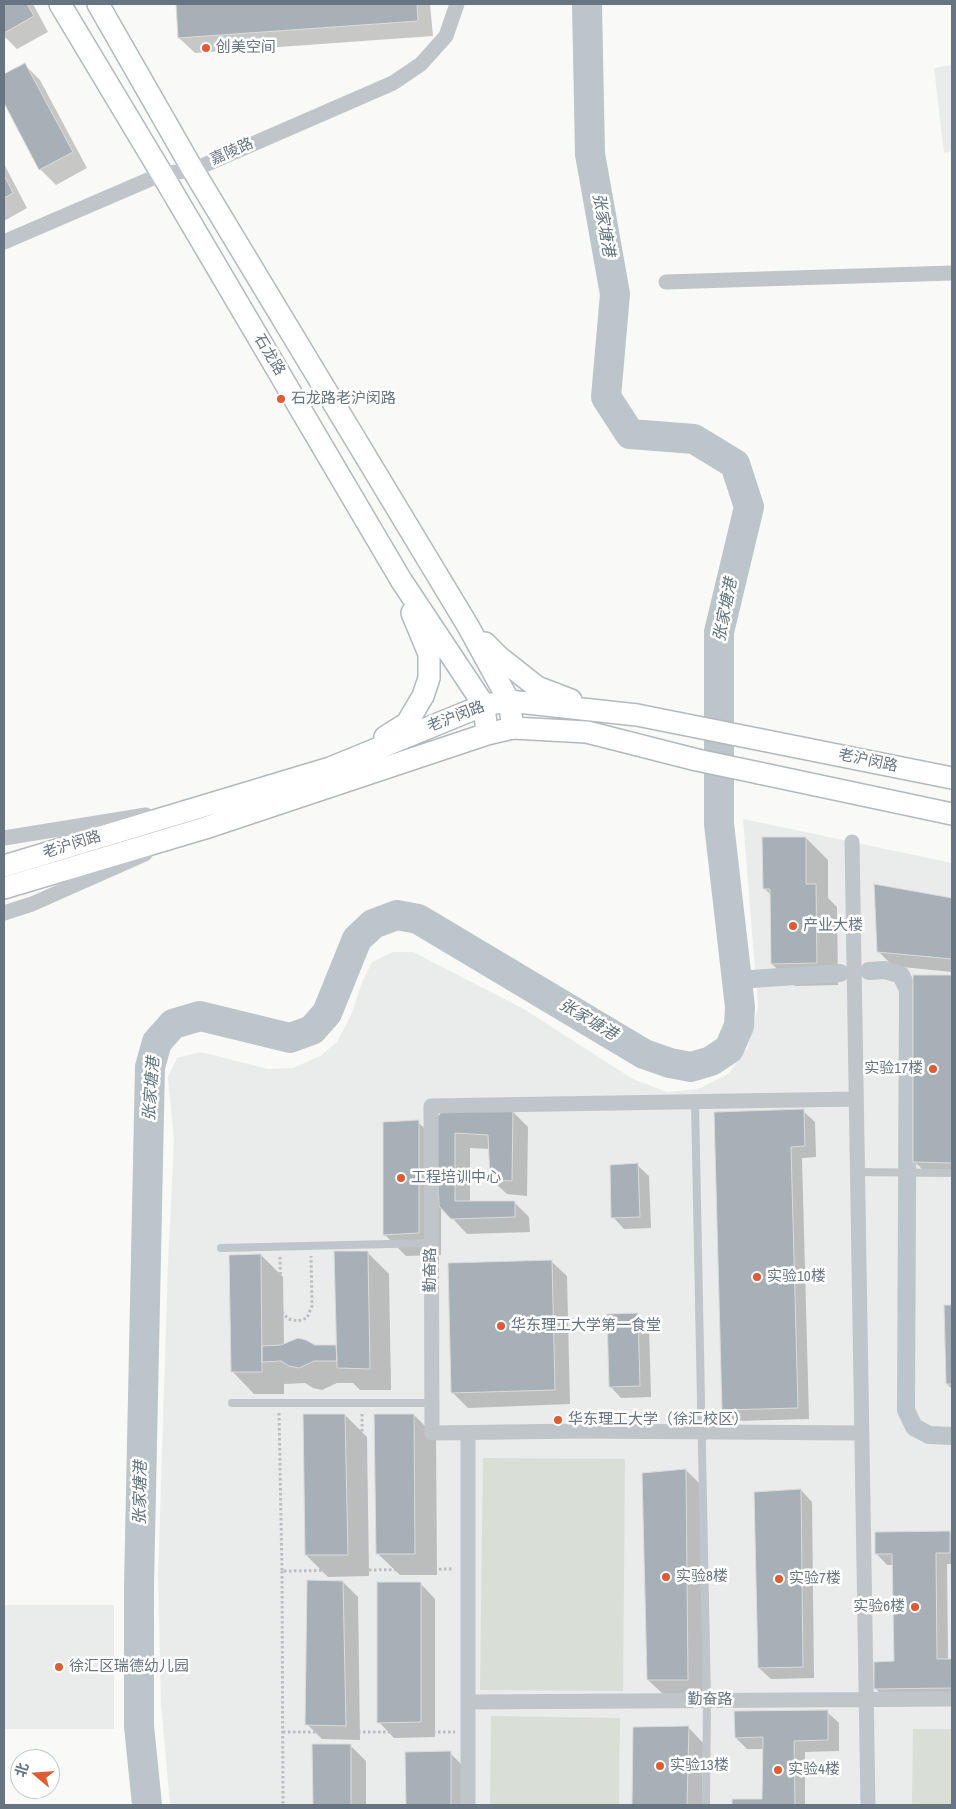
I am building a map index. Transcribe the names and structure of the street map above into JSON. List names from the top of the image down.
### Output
{
  "streets": {
    "main road": ["石龙路", "老沪闵路"],
    "street": ["嘉陵路", "勤奋路"]
  },
  "crossings": [
    ["嘉陵路", "石龙路"],
    ["石龙路", "老沪闵路"]
  ],
  "water": ["张家塘港"],
  "places": [
    "创美空间",
    "石龙路老沪闵路",
    "产业大楼",
    "实验17楼",
    "工程培训中心",
    "实验10楼",
    "华东理工大学第一食堂",
    "华东理工大学（徐汇校区）",
    "实验8楼",
    "实验7楼",
    "实验6楼",
    "徐汇区瑞德幼儿园",
    "实验13楼",
    "实验4楼"
  ],
  "north": "left"
}
